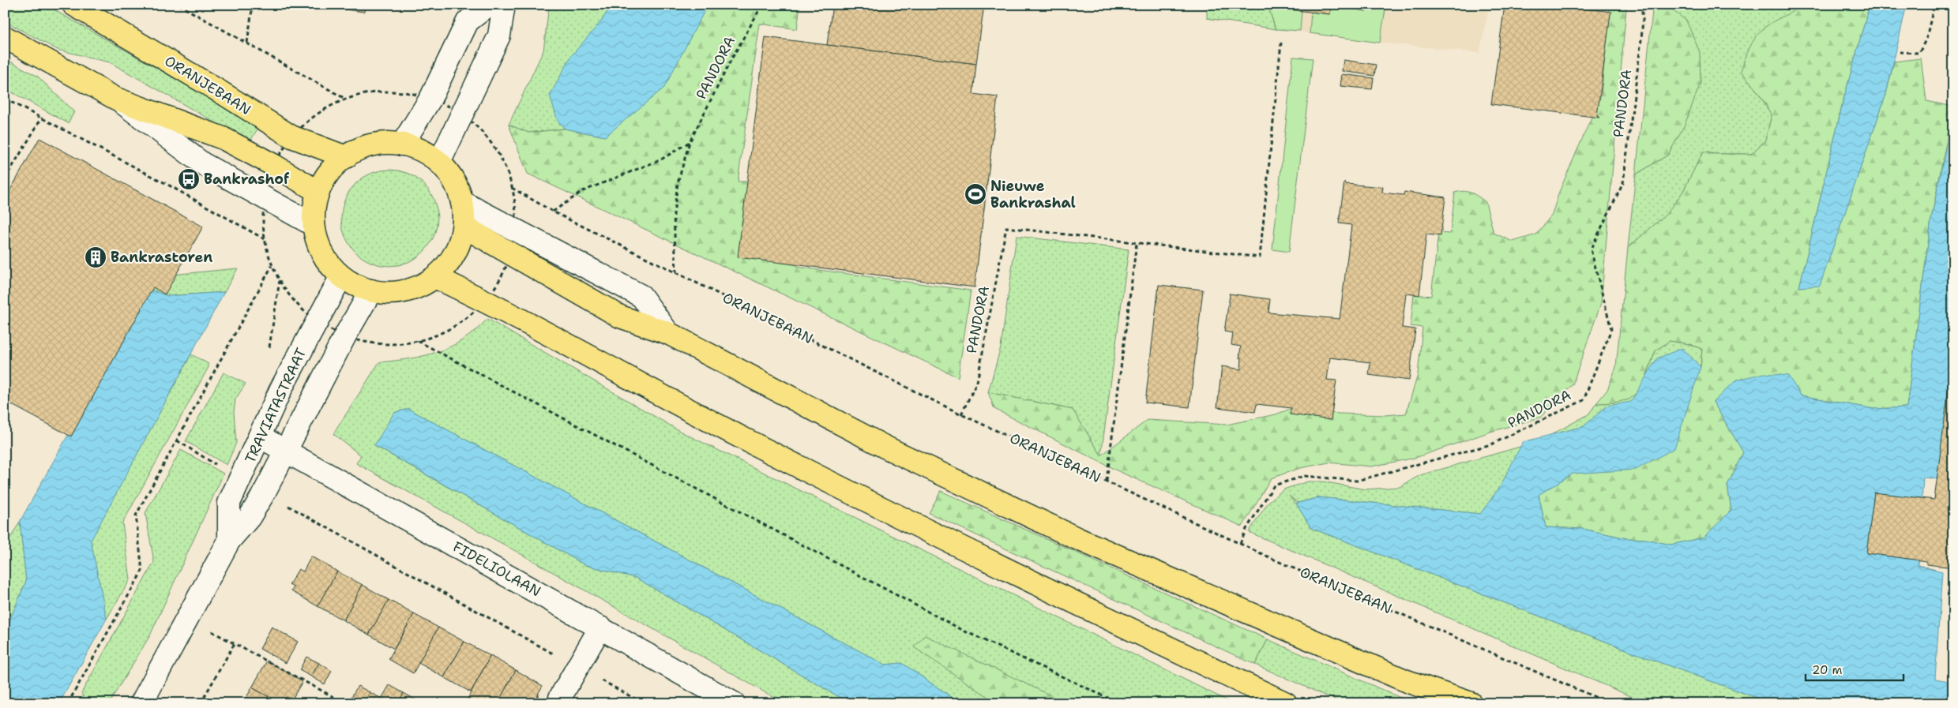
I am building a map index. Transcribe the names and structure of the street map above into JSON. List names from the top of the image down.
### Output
{
  "streets": {
    "main road": ["ORANJEBAAN"],
    "street": ["TRAVIATASTRAAT", "FIDELIOLAAN"],
    "path": ["PANDORA"]
  },
  "crossings": [
    ["PANDORA", "ORANJEBAAN"],
    ["TRAVIATASTRAAT", "FIDELIOLAAN"]
  ],
  "places": {
    "bus stop": ["Bankrashof"],
    "sports": ["Nieuwe Bankrashal"],
    "building": ["Bankrastoren"]
  },
  "scale_bar": "20 m"
}
